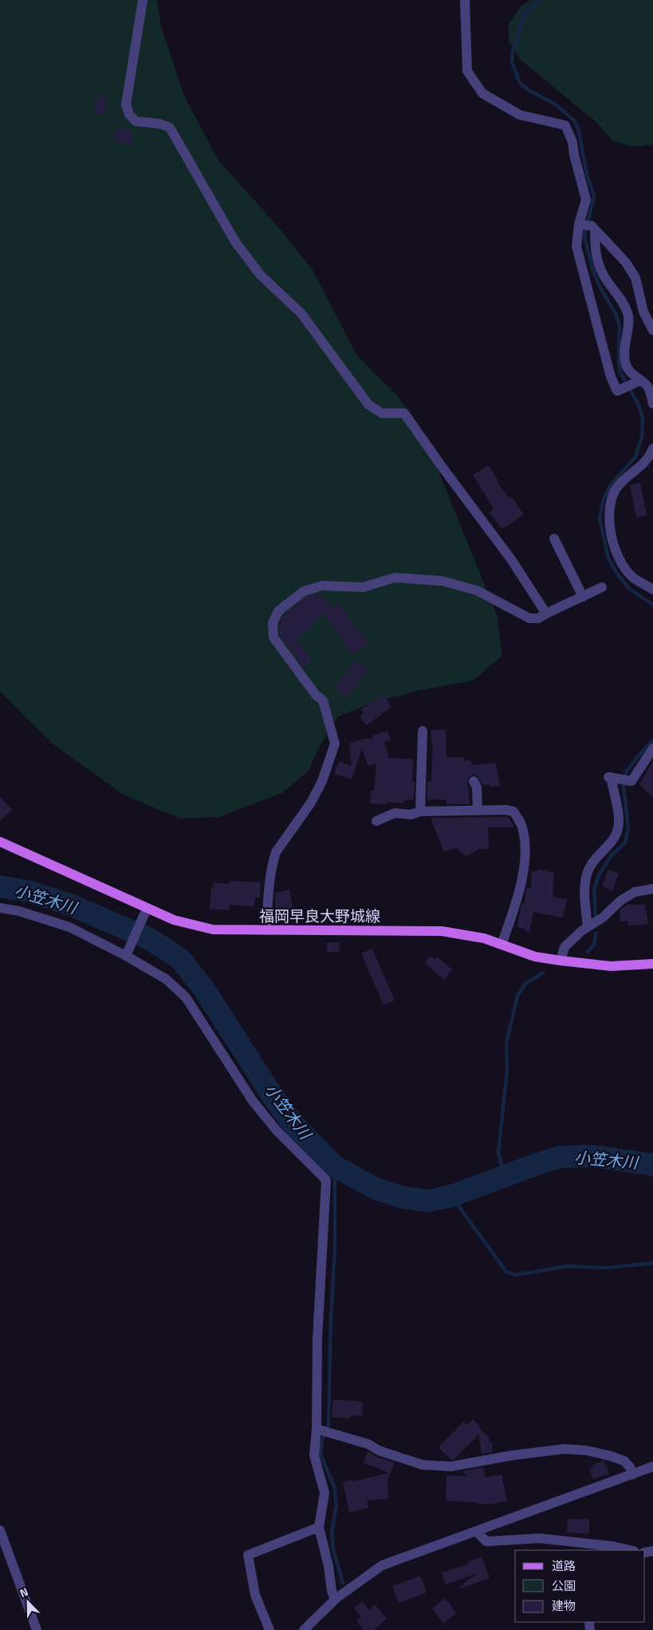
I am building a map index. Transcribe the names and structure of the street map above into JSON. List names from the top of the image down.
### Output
{
  "streets": {
    "main road": ["福岡早良大野城線"]
  },
  "water": ["小笠木川"],
  "legend": ["道路", "公園", "建物"],
  "north": "top left"
}
